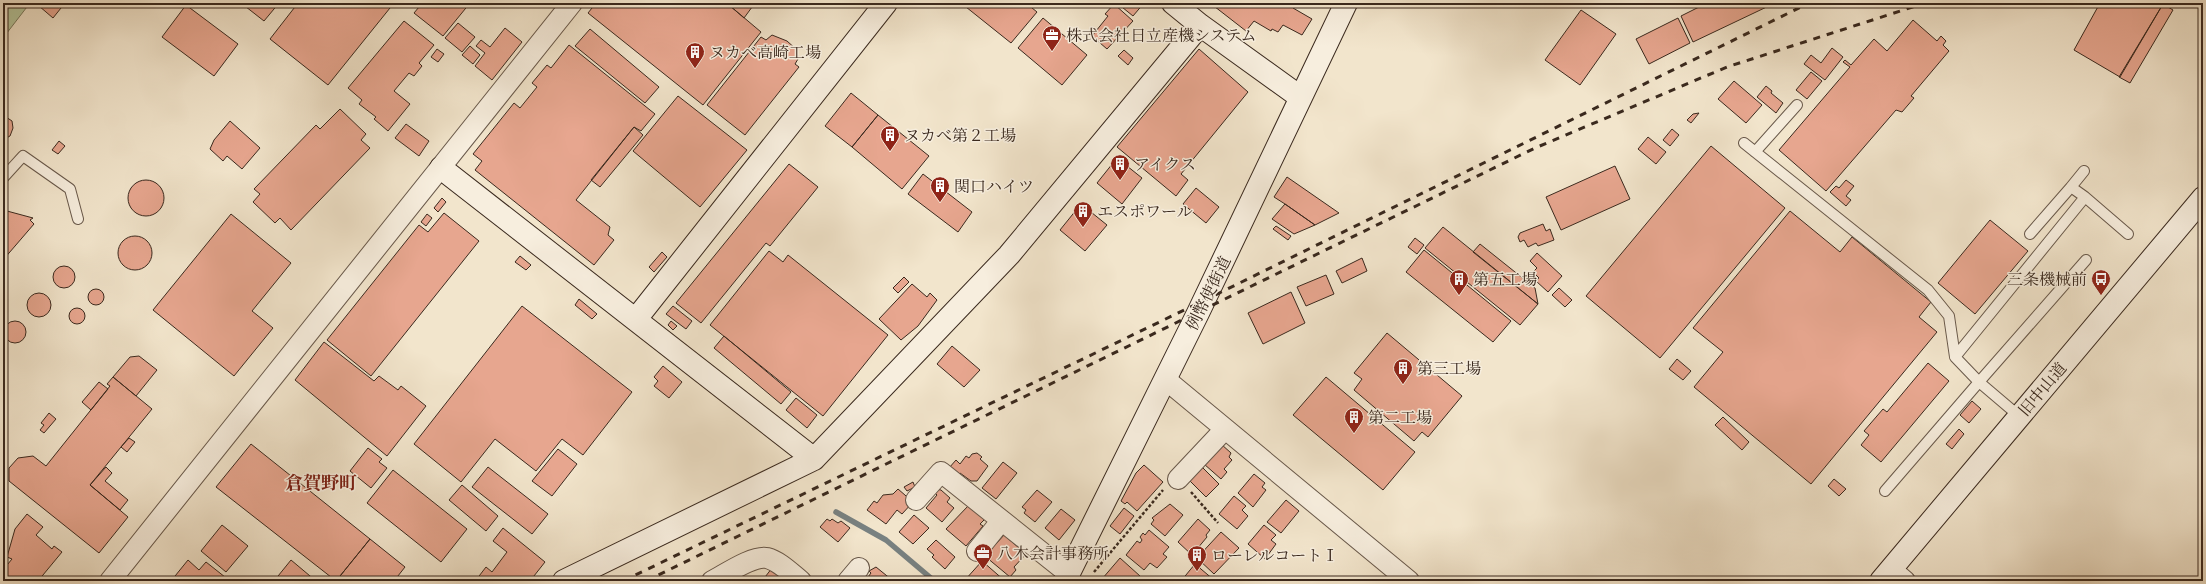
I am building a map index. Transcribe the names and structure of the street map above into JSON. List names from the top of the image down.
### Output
{
  "streets": {
    "street": ["例幣使街道", "旧中山道"]
  },
  "districts": ["倉賀野町"],
  "places": {
    "office": ["株式会社日立産機システム", "八木会計事務所"],
    "building": [
      "ヌカべ高崎工場",
      "ヌカべ第２工場",
      "アイクス",
      "関口ハイツ",
      "エスポワール",
      "第五工場",
      "第三工場",
      "第二工場",
      "ローレルコートⅠ"
    ],
    "bus stop": ["三条機械前"]
  }
}
